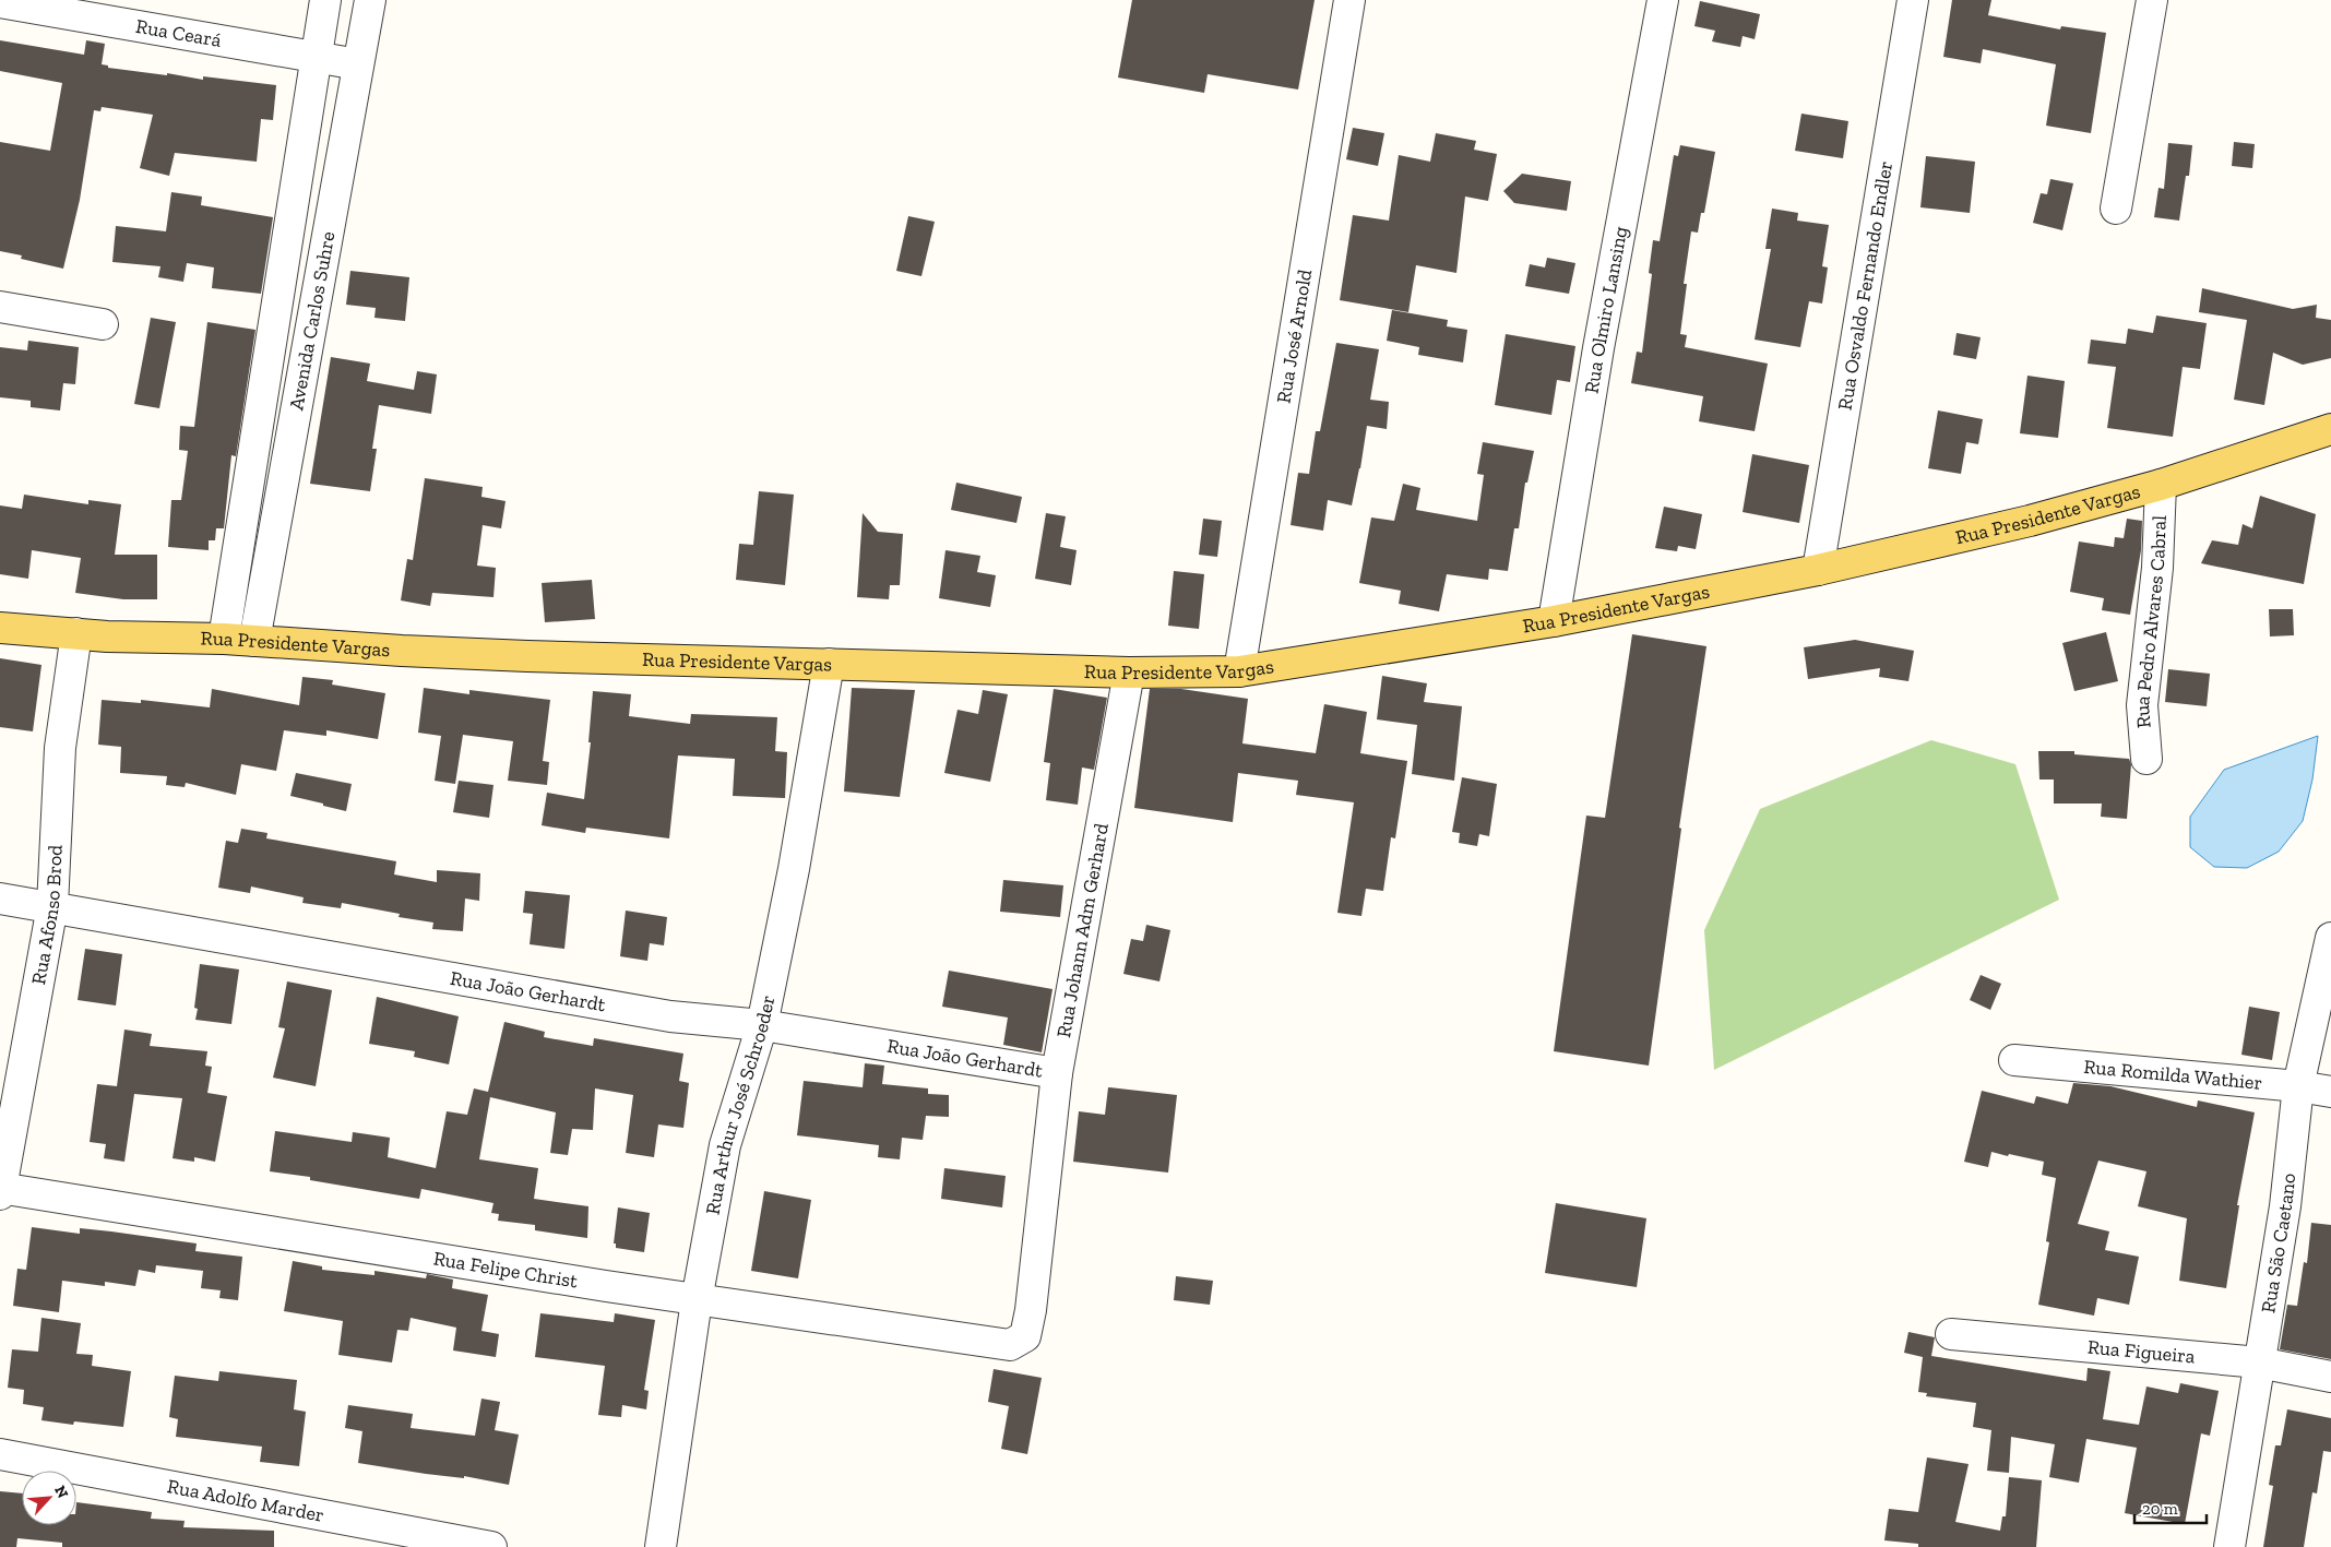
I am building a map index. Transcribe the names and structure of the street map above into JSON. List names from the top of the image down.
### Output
{
  "streets": {
    "main road": ["Rua Presidente Vargas"],
    "street": [
      "Rua Ceará",
      "Rua Osvaldo Fernando Endler",
      "Rua Olmiro Lansing",
      "Avenida Carlos Suhre",
      "Rua José Arnold",
      "Rua Pedro Alvares Cabral",
      "Rua Afonso Brod",
      "Rua Johann Adm Gerhard",
      "Rua João Gerhardt",
      "Rua Romilda Wathier",
      "Rua Arthur José Schroeder",
      "Rua São Caetano",
      "Rua Felipe Christ",
      "Rua Figueira",
      "Rua Adolfo Marder"
    ]
  },
  "crossings": [
    ["Rua Ceará", "Avenida Carlos Suhre"],
    ["Rua Osvaldo Fernando Endler", "Rua Presidente Vargas"],
    ["Rua Olmiro Lansing", "Rua Presidente Vargas"],
    ["Avenida Carlos Suhre", "Rua Presidente Vargas"],
    ["Rua José Arnold", "Rua Presidente Vargas"],
    ["Rua Presidente Vargas", "Rua Pedro Alvares Cabral"],
    ["Rua Presidente Vargas", "Rua Afonso Brod"],
    ["Rua Presidente Vargas", "Rua Johann Adm Gerhard"],
    ["Rua Presidente Vargas", "Rua Arthur José Schroeder"],
    ["Rua Afonso Brod", "Rua João Gerhardt"],
    ["Rua Afonso Brod", "Rua Felipe Christ"],
    ["Rua Johann Adm Gerhard", "Rua João Gerhardt"],
    ["Rua Johann Adm Gerhard", "Rua Felipe Christ"],
    ["Rua João Gerhardt", "Rua Arthur José Schroeder"],
    ["Rua Romilda Wathier", "Rua São Caetano"],
    ["Rua Arthur José Schroeder", "Rua Felipe Christ"],
    ["Rua São Caetano", "Rua Figueira"]
  ],
  "scale_bar": "20 m",
  "north": "top right"
}
